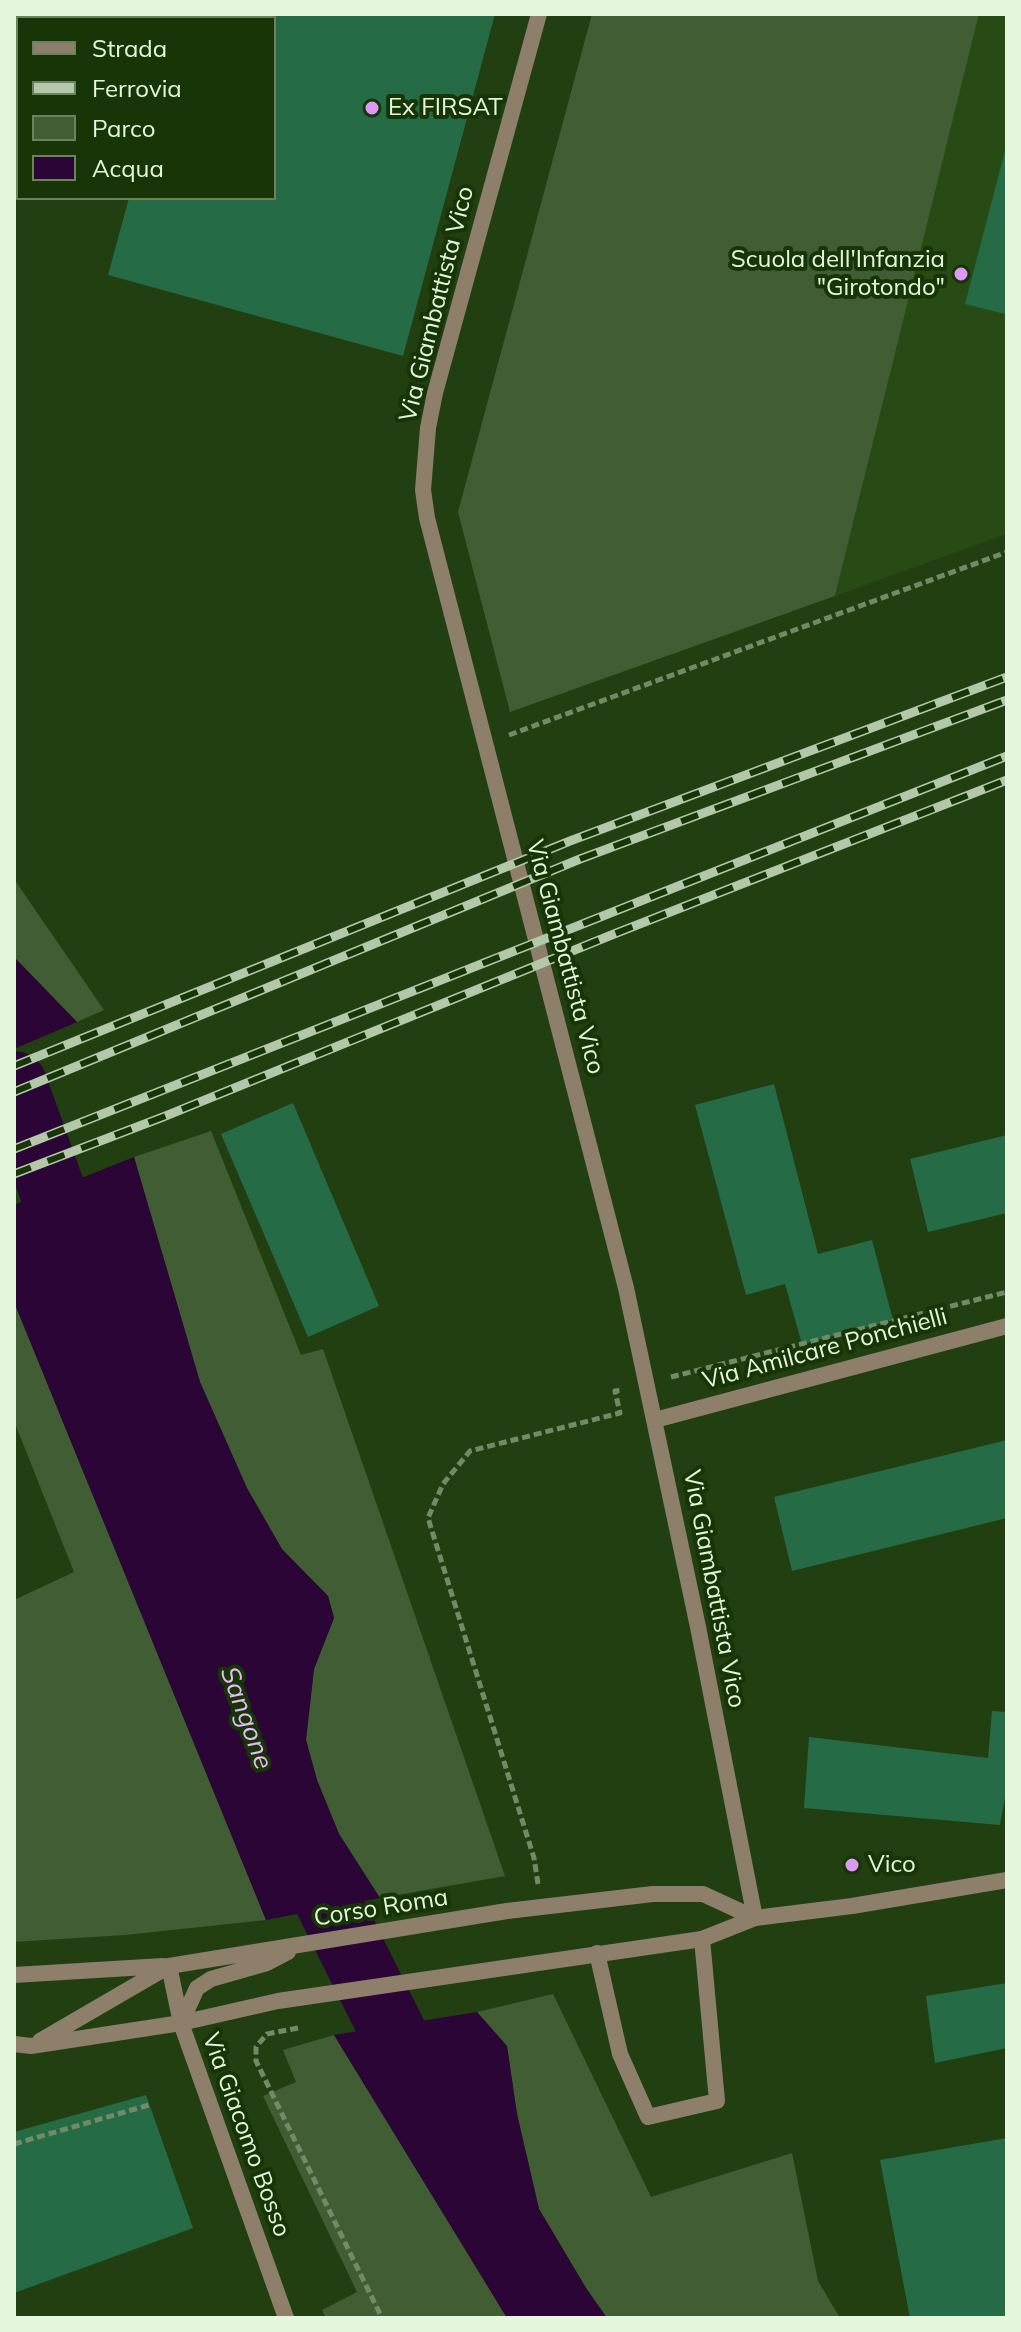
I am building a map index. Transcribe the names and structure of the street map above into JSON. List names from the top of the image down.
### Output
{
  "streets": {
    "street": [
      "Via Giambattista Vico",
      "Via Amilcare Ponchielli",
      "Corso Roma",
      "Via Giacomo Bosso"
    ]
  },
  "crossings": [
    ["Via Giambattista Vico", "Via Amilcare Ponchielli"],
    ["Via Giambattista Vico", "Corso Roma"],
    ["Corso Roma", "Via Giacomo Bosso"]
  ],
  "water": ["Sangone"],
  "places": ["Ex FIRSAT", "Scuola dell'Infanzia \"Girotondo\"", "Vico"],
  "legend": [
    "Strada",
    "Ferrovia",
    "Parco",
    "Acqua"
  ]
}
